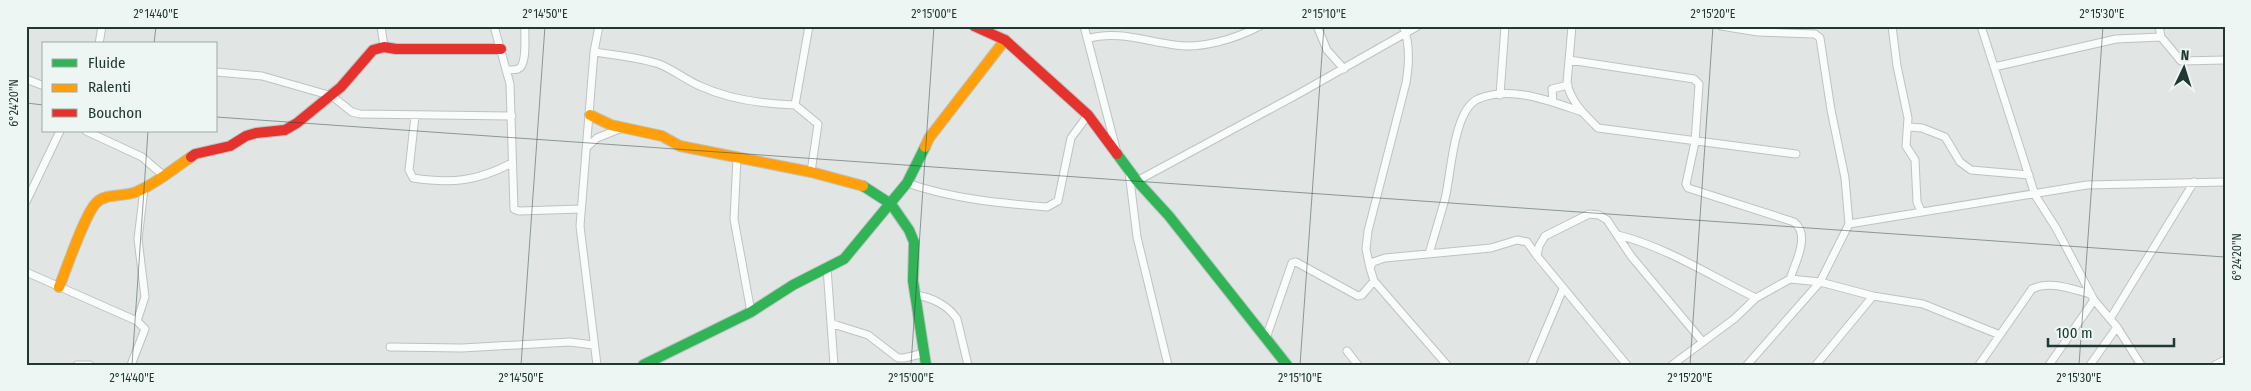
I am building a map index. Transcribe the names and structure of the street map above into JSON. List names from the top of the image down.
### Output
{
  "legend": ["Fluide", "Ralenti", "Bouchon"],
  "scale_bar": "100 m",
  "north": "top",
  "coordinates": [
    "2°14'40\"E",
    "2°14'50\"E",
    "2°15'00\"E",
    "2°15'10\"E",
    "2°15'20\"E",
    "2°15'30\"E",
    "6°24'20\"N"
  ]
}
